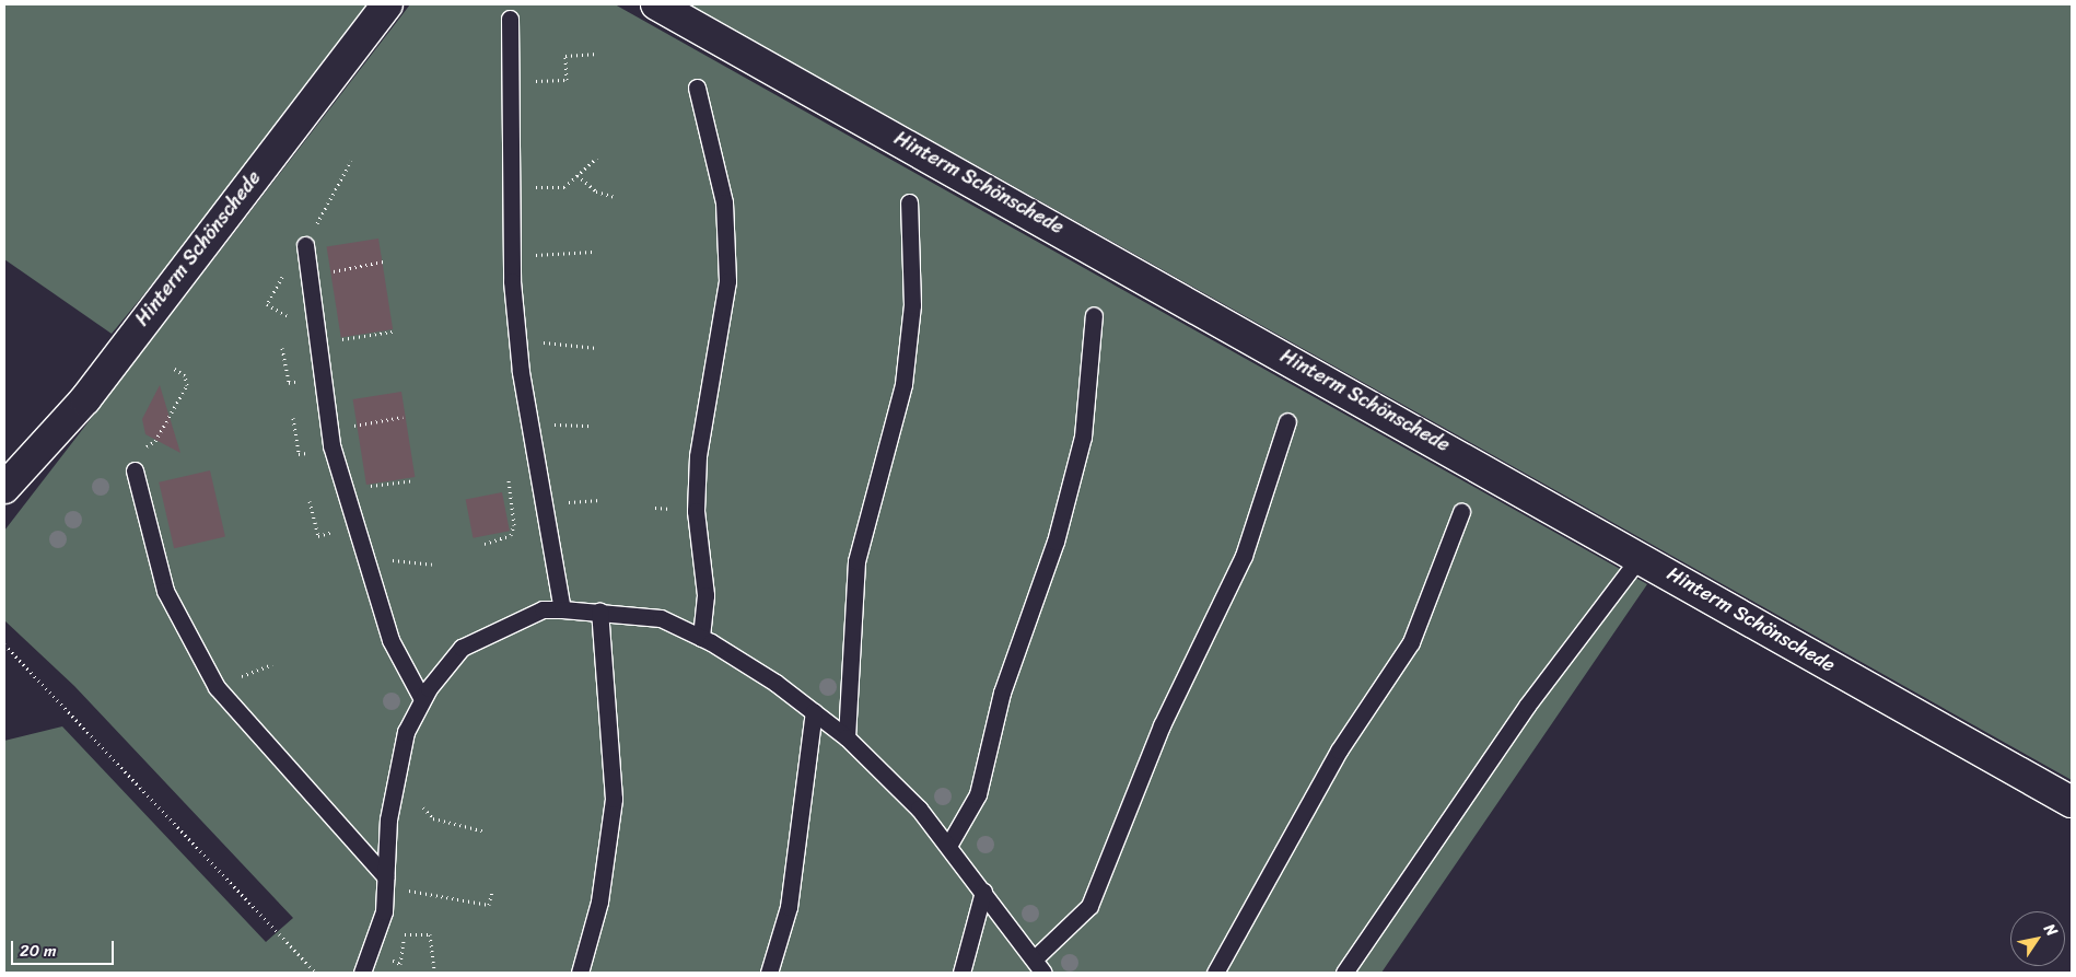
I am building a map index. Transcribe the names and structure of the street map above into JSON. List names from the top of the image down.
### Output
{
  "streets": {
    "street": ["Hinterm Schönschede"]
  },
  "scale_bar": "20 m",
  "north": "top right"
}
